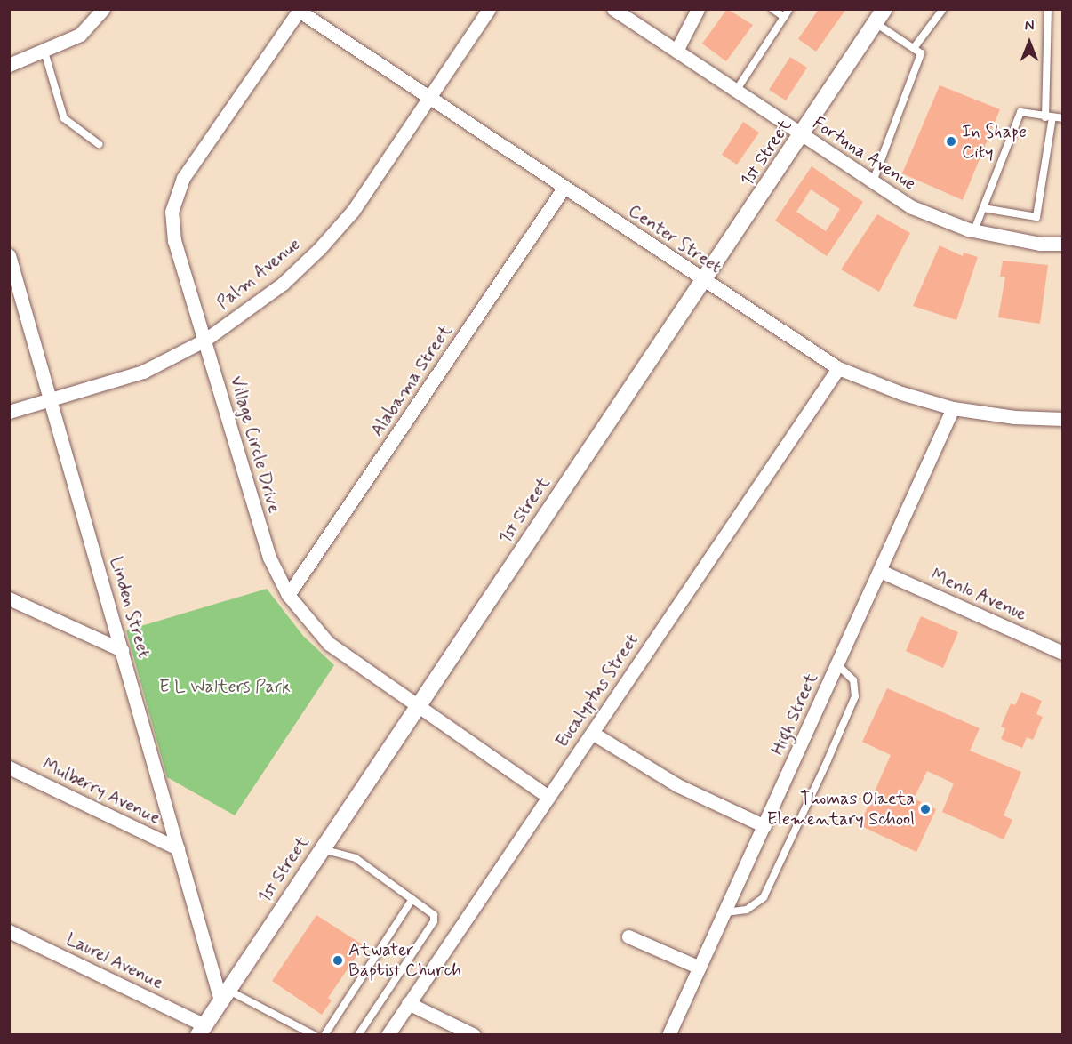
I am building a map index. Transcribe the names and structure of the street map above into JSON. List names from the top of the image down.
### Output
{
  "streets": {
    "street": [
      "1st Street",
      "Fortuna Avenue",
      "Center Street",
      "Palm Avenue",
      "Alabama Street",
      "Village Circle Drive",
      "Menlo Avenue",
      "Linden Street",
      "Eucalyptus Street",
      "High Street",
      "Mulberry Avenue",
      "Laurel Avenue"
    ]
  },
  "crossings": [
    ["1st Street", "Fortuna Avenue"],
    ["1st Street", "Center Street"],
    ["1st Street", "Village Circle Drive"],
    ["1st Street", "Linden Street"],
    ["1st Street", "Laurel Avenue"],
    ["Center Street", "Palm Avenue"],
    ["Center Street", "Alabama Street"],
    ["Center Street", "Village Circle Drive"],
    ["Center Street", "Eucalyptus Street"],
    ["Center Street", "High Street"],
    ["Palm Avenue", "Village Circle Drive"],
    ["Palm Avenue", "Linden Street"],
    ["Alabama Street", "Village Circle Drive"],
    ["Village Circle Drive", "Eucalyptus Street"],
    ["Menlo Avenue", "High Street"],
    ["Linden Street", "Mulberry Avenue"]
  ],
  "parks": ["E L Walters Park"],
  "places": ["In Shape City", "Thomas Olaeta Elementary School", "Atwater Baptist Church"],
  "north": "top"
}
